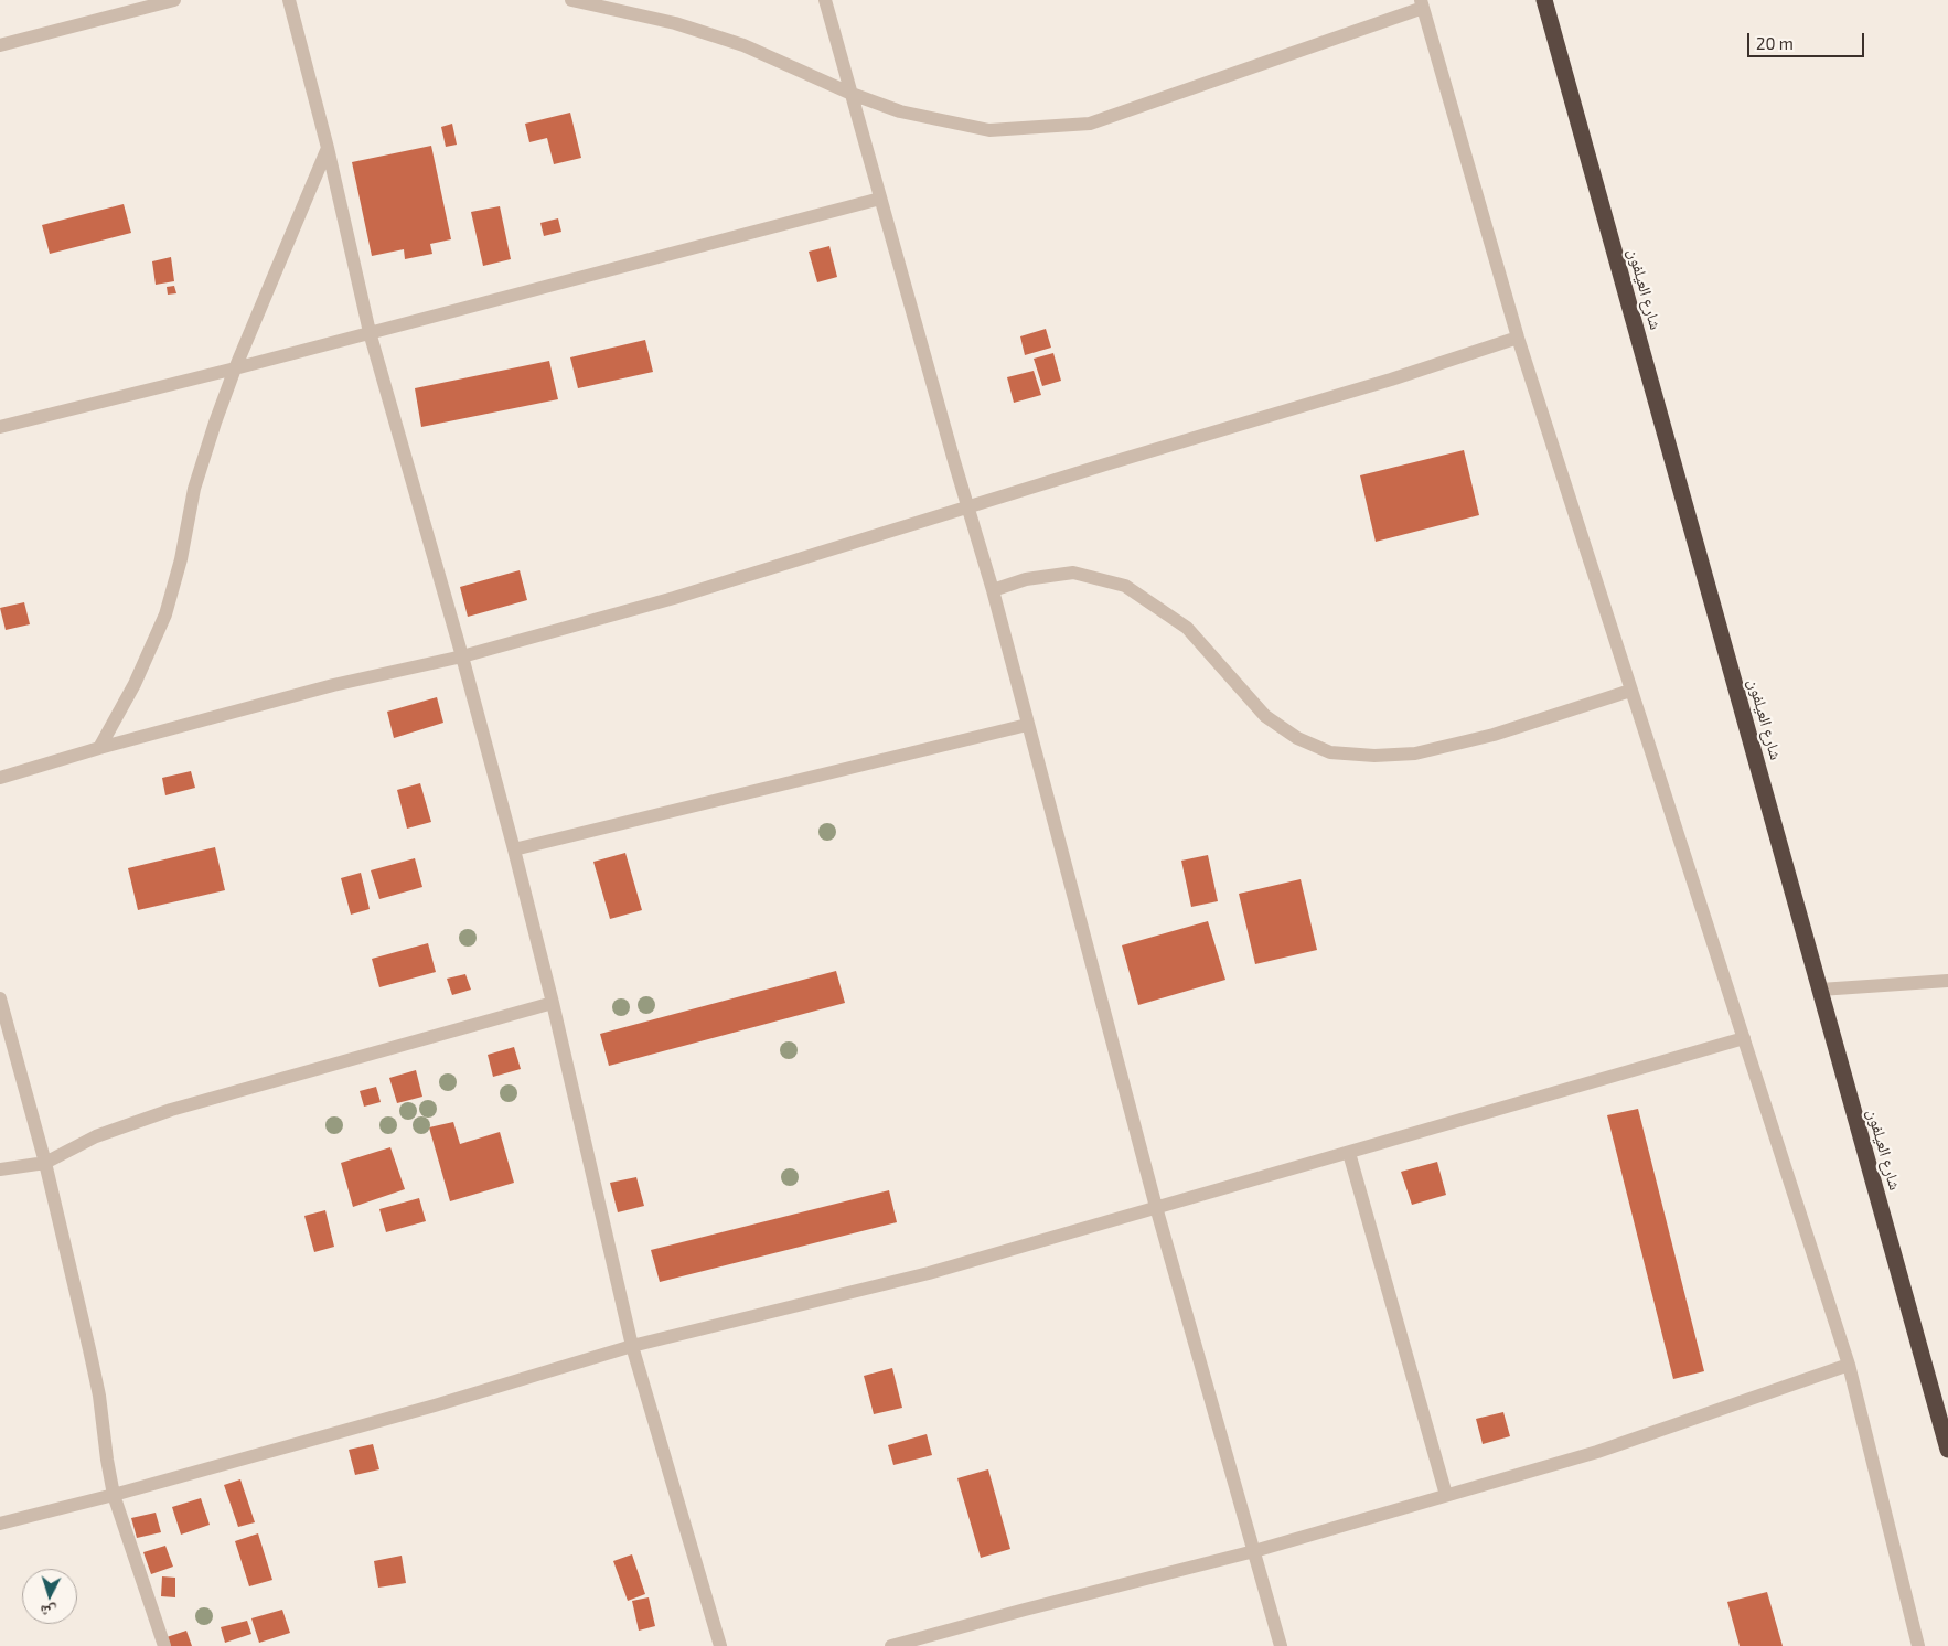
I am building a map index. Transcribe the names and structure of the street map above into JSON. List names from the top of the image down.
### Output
{
  "streets": {
    "highway": ["شارع العيلفون"]
  },
  "scale_bar": "20 m",
  "north": "bottom"
}
